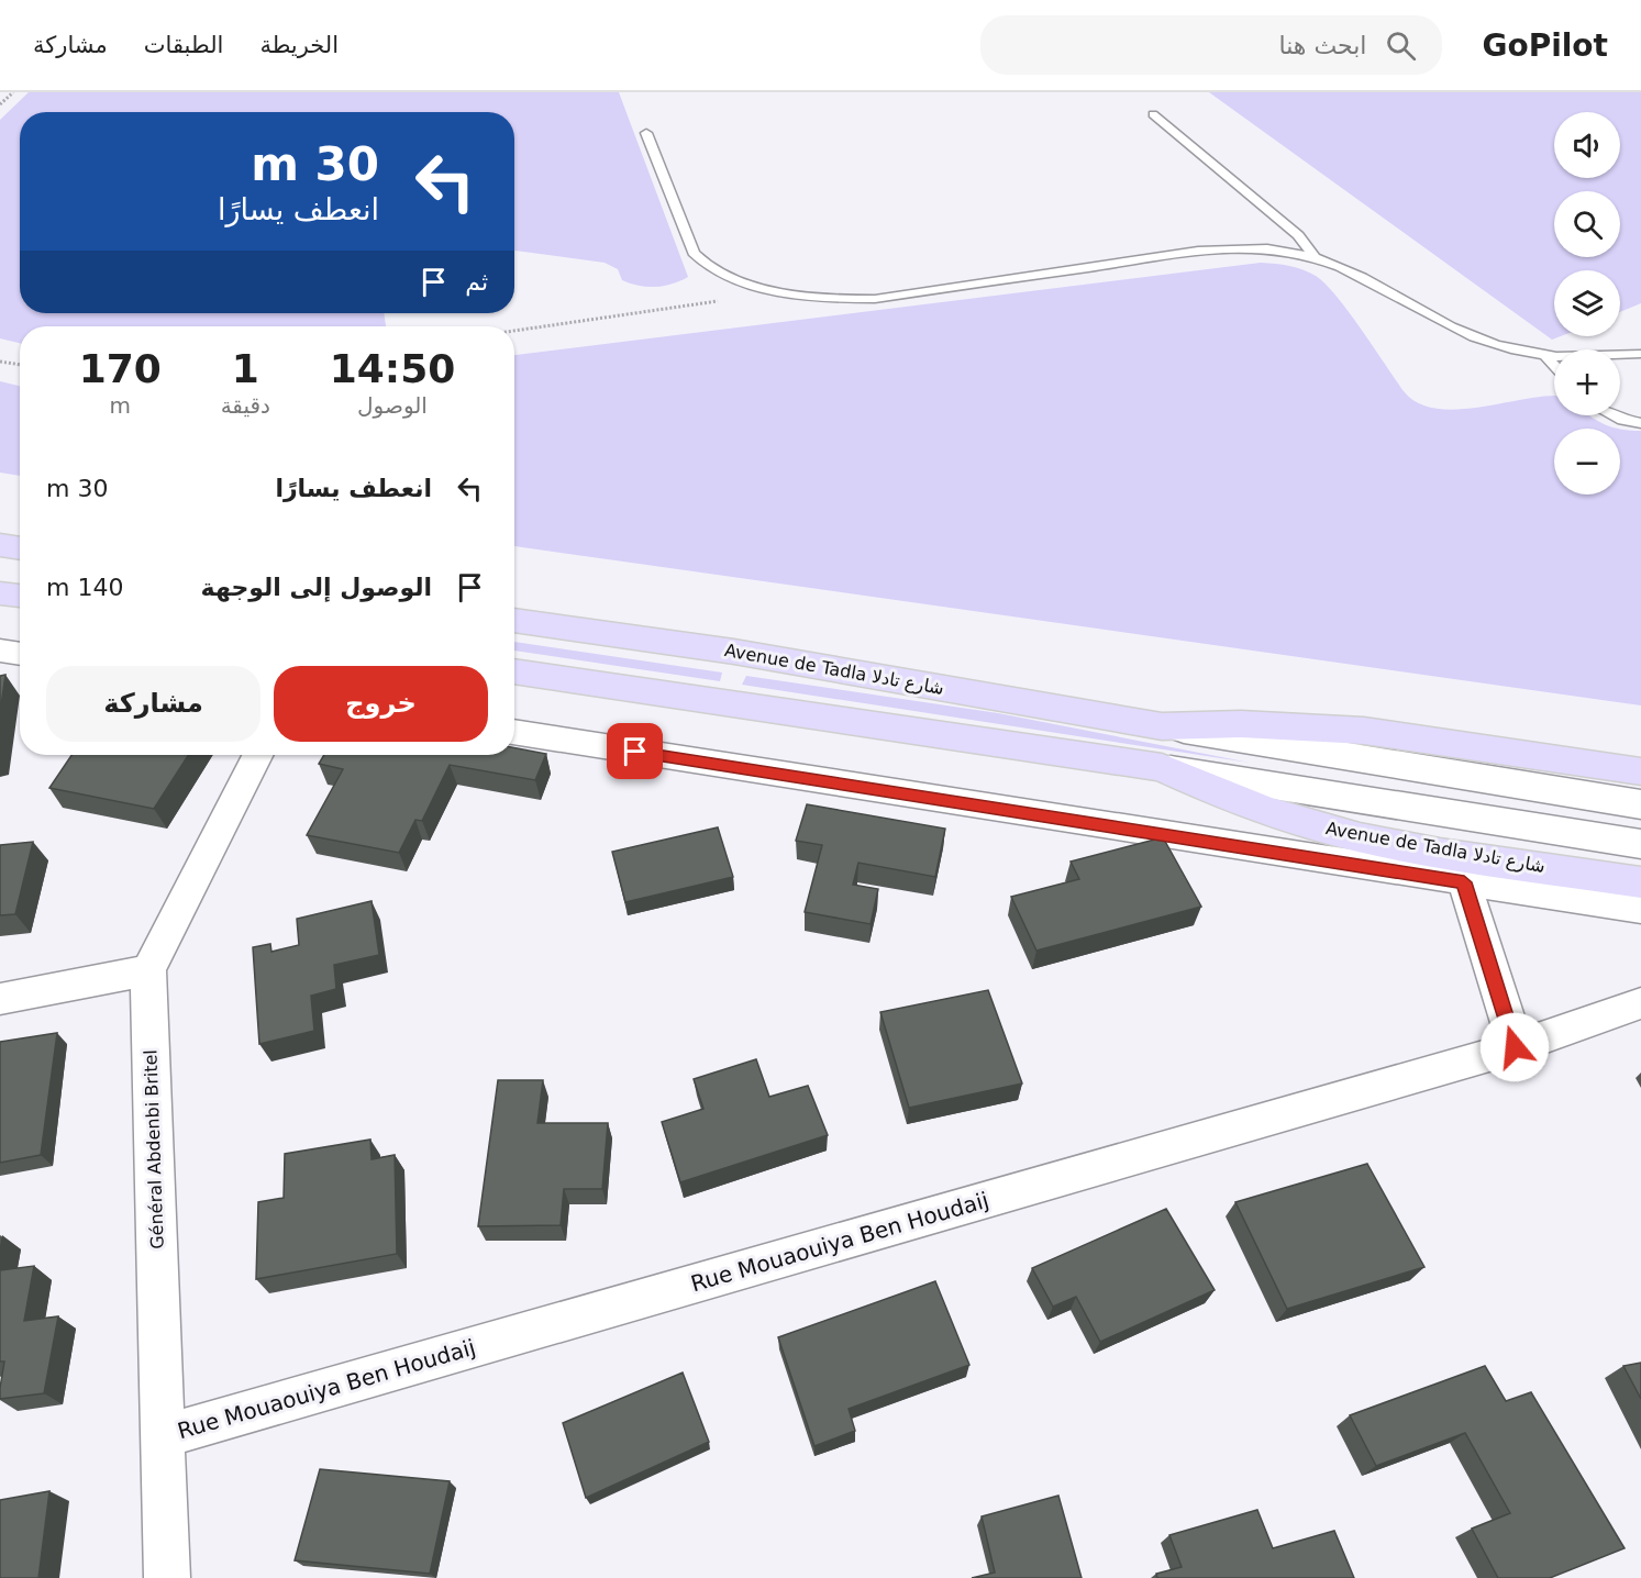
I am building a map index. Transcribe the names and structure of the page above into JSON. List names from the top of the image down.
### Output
{
  "streets": {
    "main road": ["Avenue de Tadla شارع تادلا"],
    "street": ["Général Abdenbi Britel", "Rue Mouaouiya Ben Houdaij"]
  },
  "crossings": [
    ["Général Abdenbi Britel", "Rue Mouaouiya Ben Houdaij"]
  ],
  "page": {
    "header": "GoPilot",
    "search": "ابحث هنا",
    "nav": ["الخريطة", "الطبقات", "مشاركة"],
    "map_buttons": ["+", "−"],
    "turn": ["30 m", "انعطف يسارًا"],
    "then": "ثم",
    "eta": [
      "14:50",
      "الوصول",
      "1",
      "دقيقة",
      "170",
      "m"
    ],
    "list": [
      {
        "name": "انعطف يسارًا",
        "value": "30 m"
      },
      {
        "name": "الوصول إلى الوجهة",
        "value": "140 m"
      }
    ],
    "buttons": ["خروج", "مشاركة"]
  }
}
